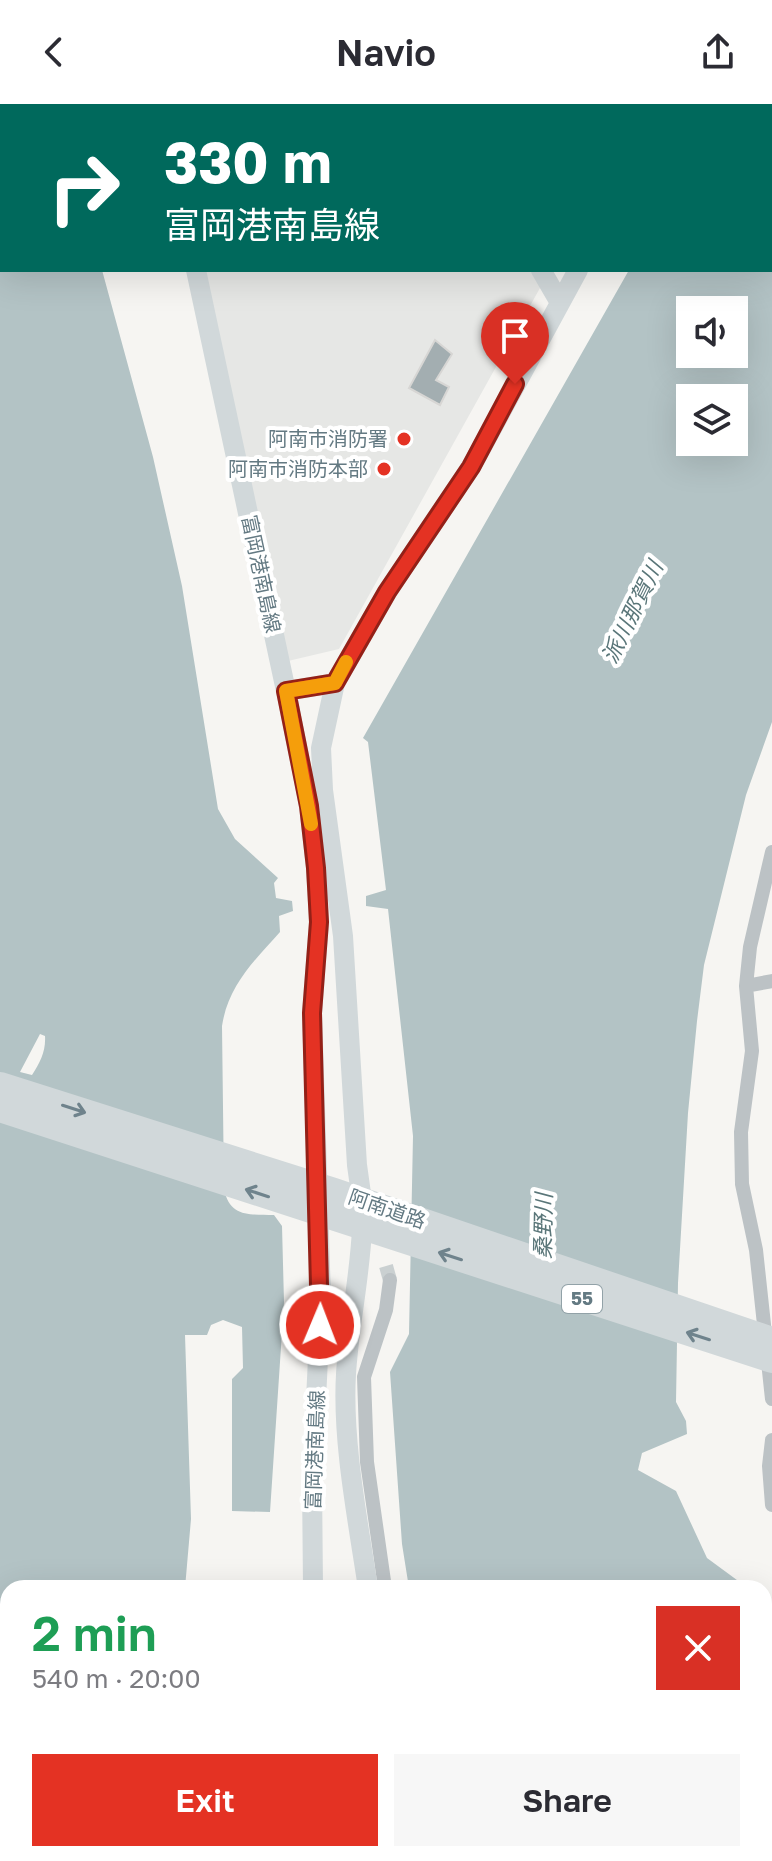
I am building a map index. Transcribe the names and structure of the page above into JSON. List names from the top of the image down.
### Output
{
  "streets": {
    "highway": ["阿南道路", "55"],
    "main road": ["富岡港南島線"]
  },
  "water": ["派川那賀川", "桑野川"],
  "places": ["阿南市消防署", "阿南市消防本部"],
  "page": {
    "header": "Navio",
    "turn": ["330 m", "富岡港南島線"],
    "heading": ["2 min", "540 m · 20:00"],
    "buttons": ["Exit", "Share"]
  }
}
